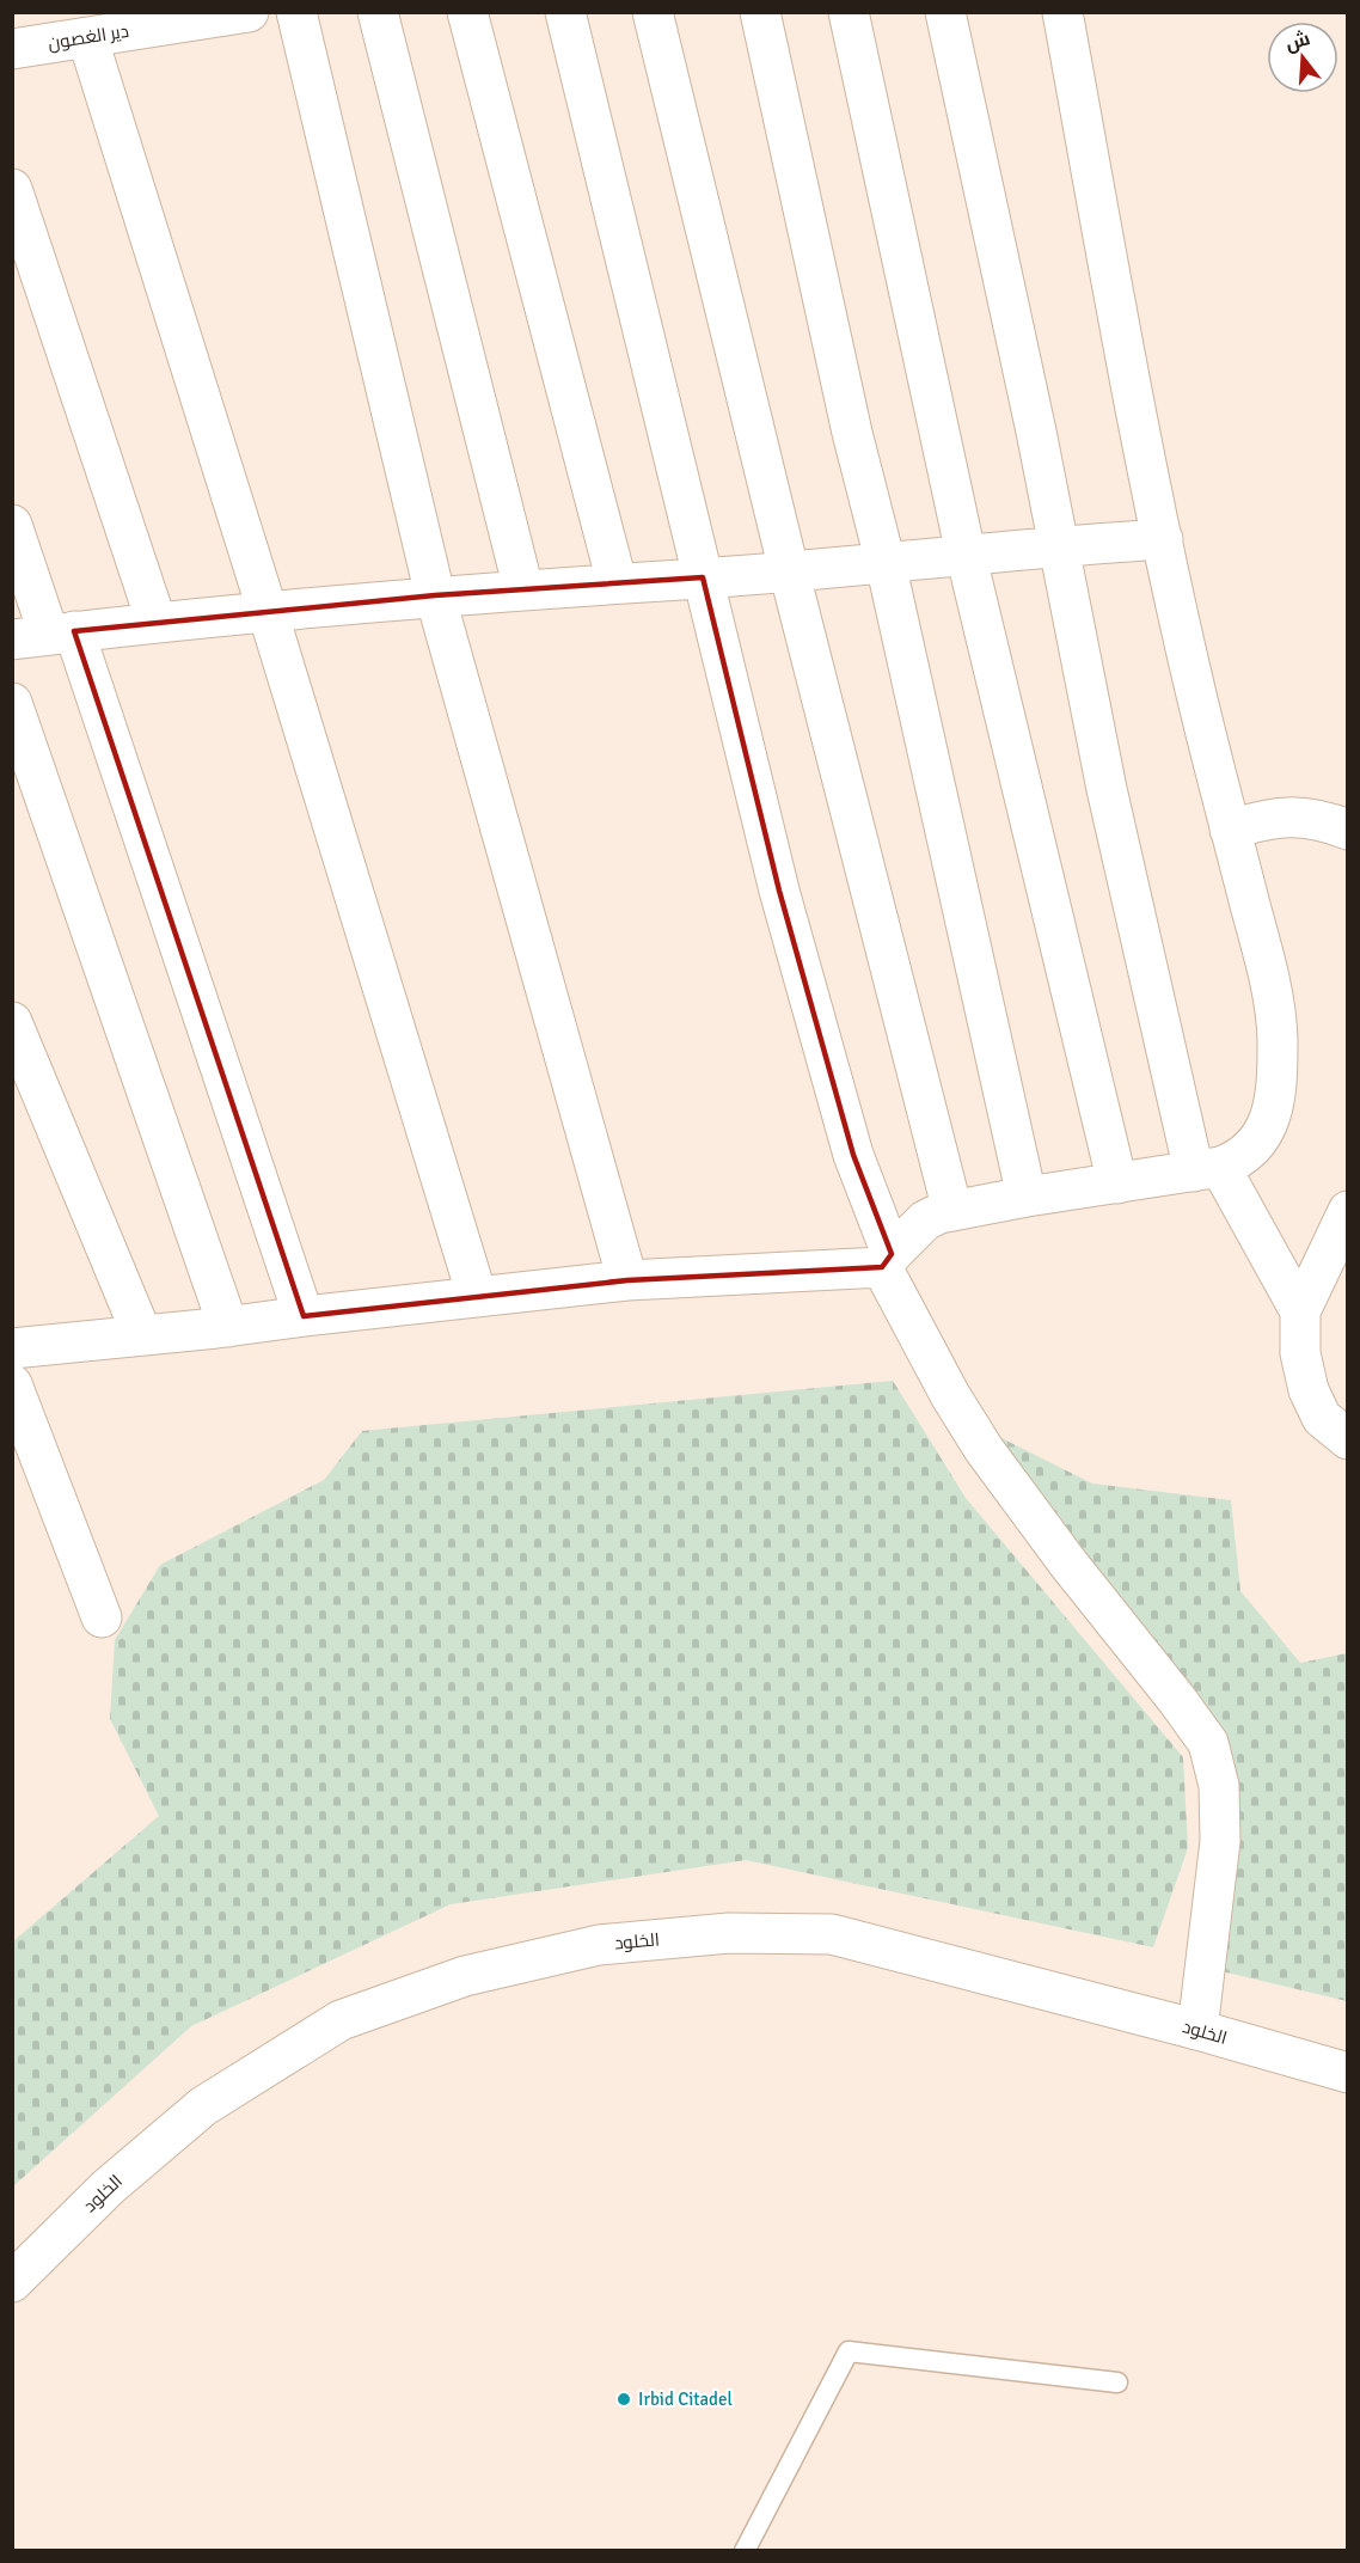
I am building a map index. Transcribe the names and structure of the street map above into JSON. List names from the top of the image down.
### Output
{
  "streets": {
    "street": ["دير الغصون", "الخلود"]
  },
  "places": ["Irbid Citadel"],
  "north": "top"
}
